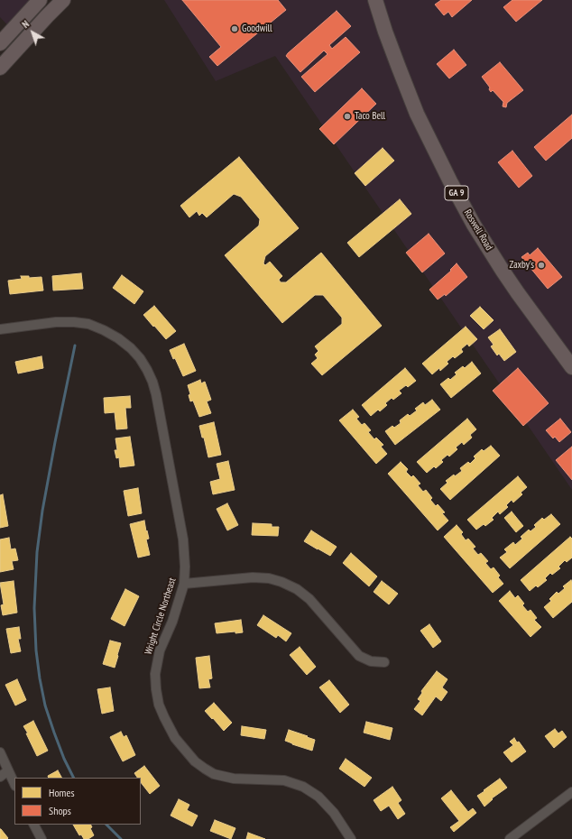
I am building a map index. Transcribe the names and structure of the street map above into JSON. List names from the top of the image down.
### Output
{
  "streets": {
    "main road": ["GA 9", "Roswell Road"],
    "street": ["Wright Circle Northeast"]
  },
  "places": ["Goodwill", "Taco Bell", "Zaxby's"],
  "legend": ["Homes", "Shops"],
  "north": "top left"
}
